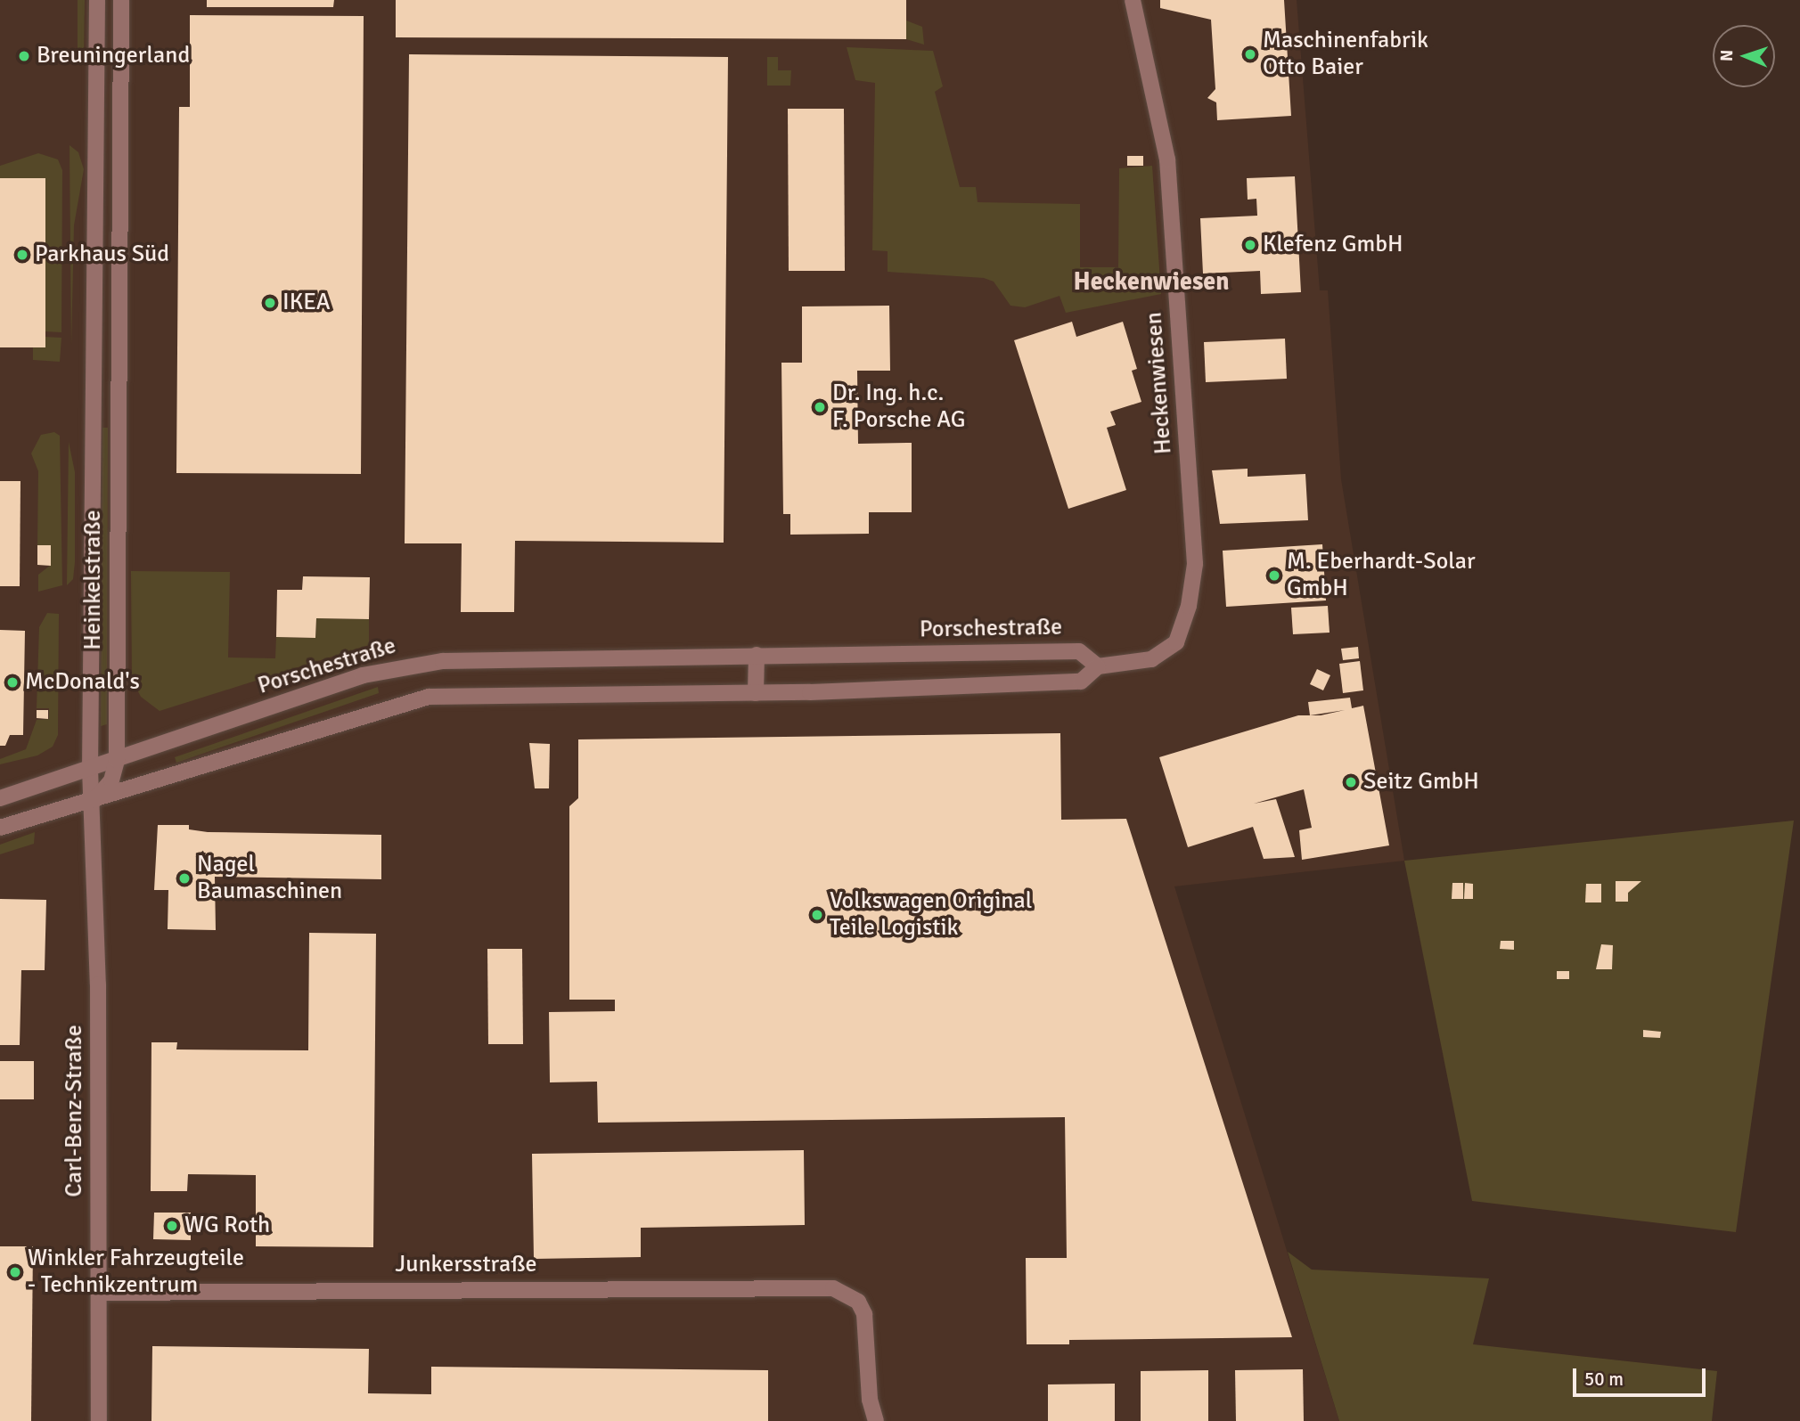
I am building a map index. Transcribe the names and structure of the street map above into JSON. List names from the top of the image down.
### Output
{
  "streets": {
    "street": [
      "Heckenwiesen",
      "Heinkelstraße",
      "Porschestraße",
      "Carl-Benz-Straße",
      "Junkersstraße"
    ]
  },
  "crossings": [
    ["Heckenwiesen", "Porschestraße"],
    ["Heinkelstraße", "Porschestraße"],
    ["Heinkelstraße", "Carl-Benz-Straße"],
    ["Carl-Benz-Straße", "Junkersstraße"]
  ],
  "districts": ["Heckenwiesen"],
  "places": [
    "Maschinenfabrik Otto Baier",
    "Breuningerland",
    "Klefenz GmbH",
    "Parkhaus Süd",
    "IKEA",
    "Dr. Ing. h.c. F. Porsche AG",
    "M. Eberhardt-Solar GmbH",
    "McDonald's",
    "Seitz GmbH",
    "Nagel Baumaschinen",
    "Volkswagen Original Teile Logistik",
    "WG Roth",
    "Winkler Fahrzeugteile - Technikzentrum"
  ],
  "scale_bar": "50 m",
  "north": "left"
}
